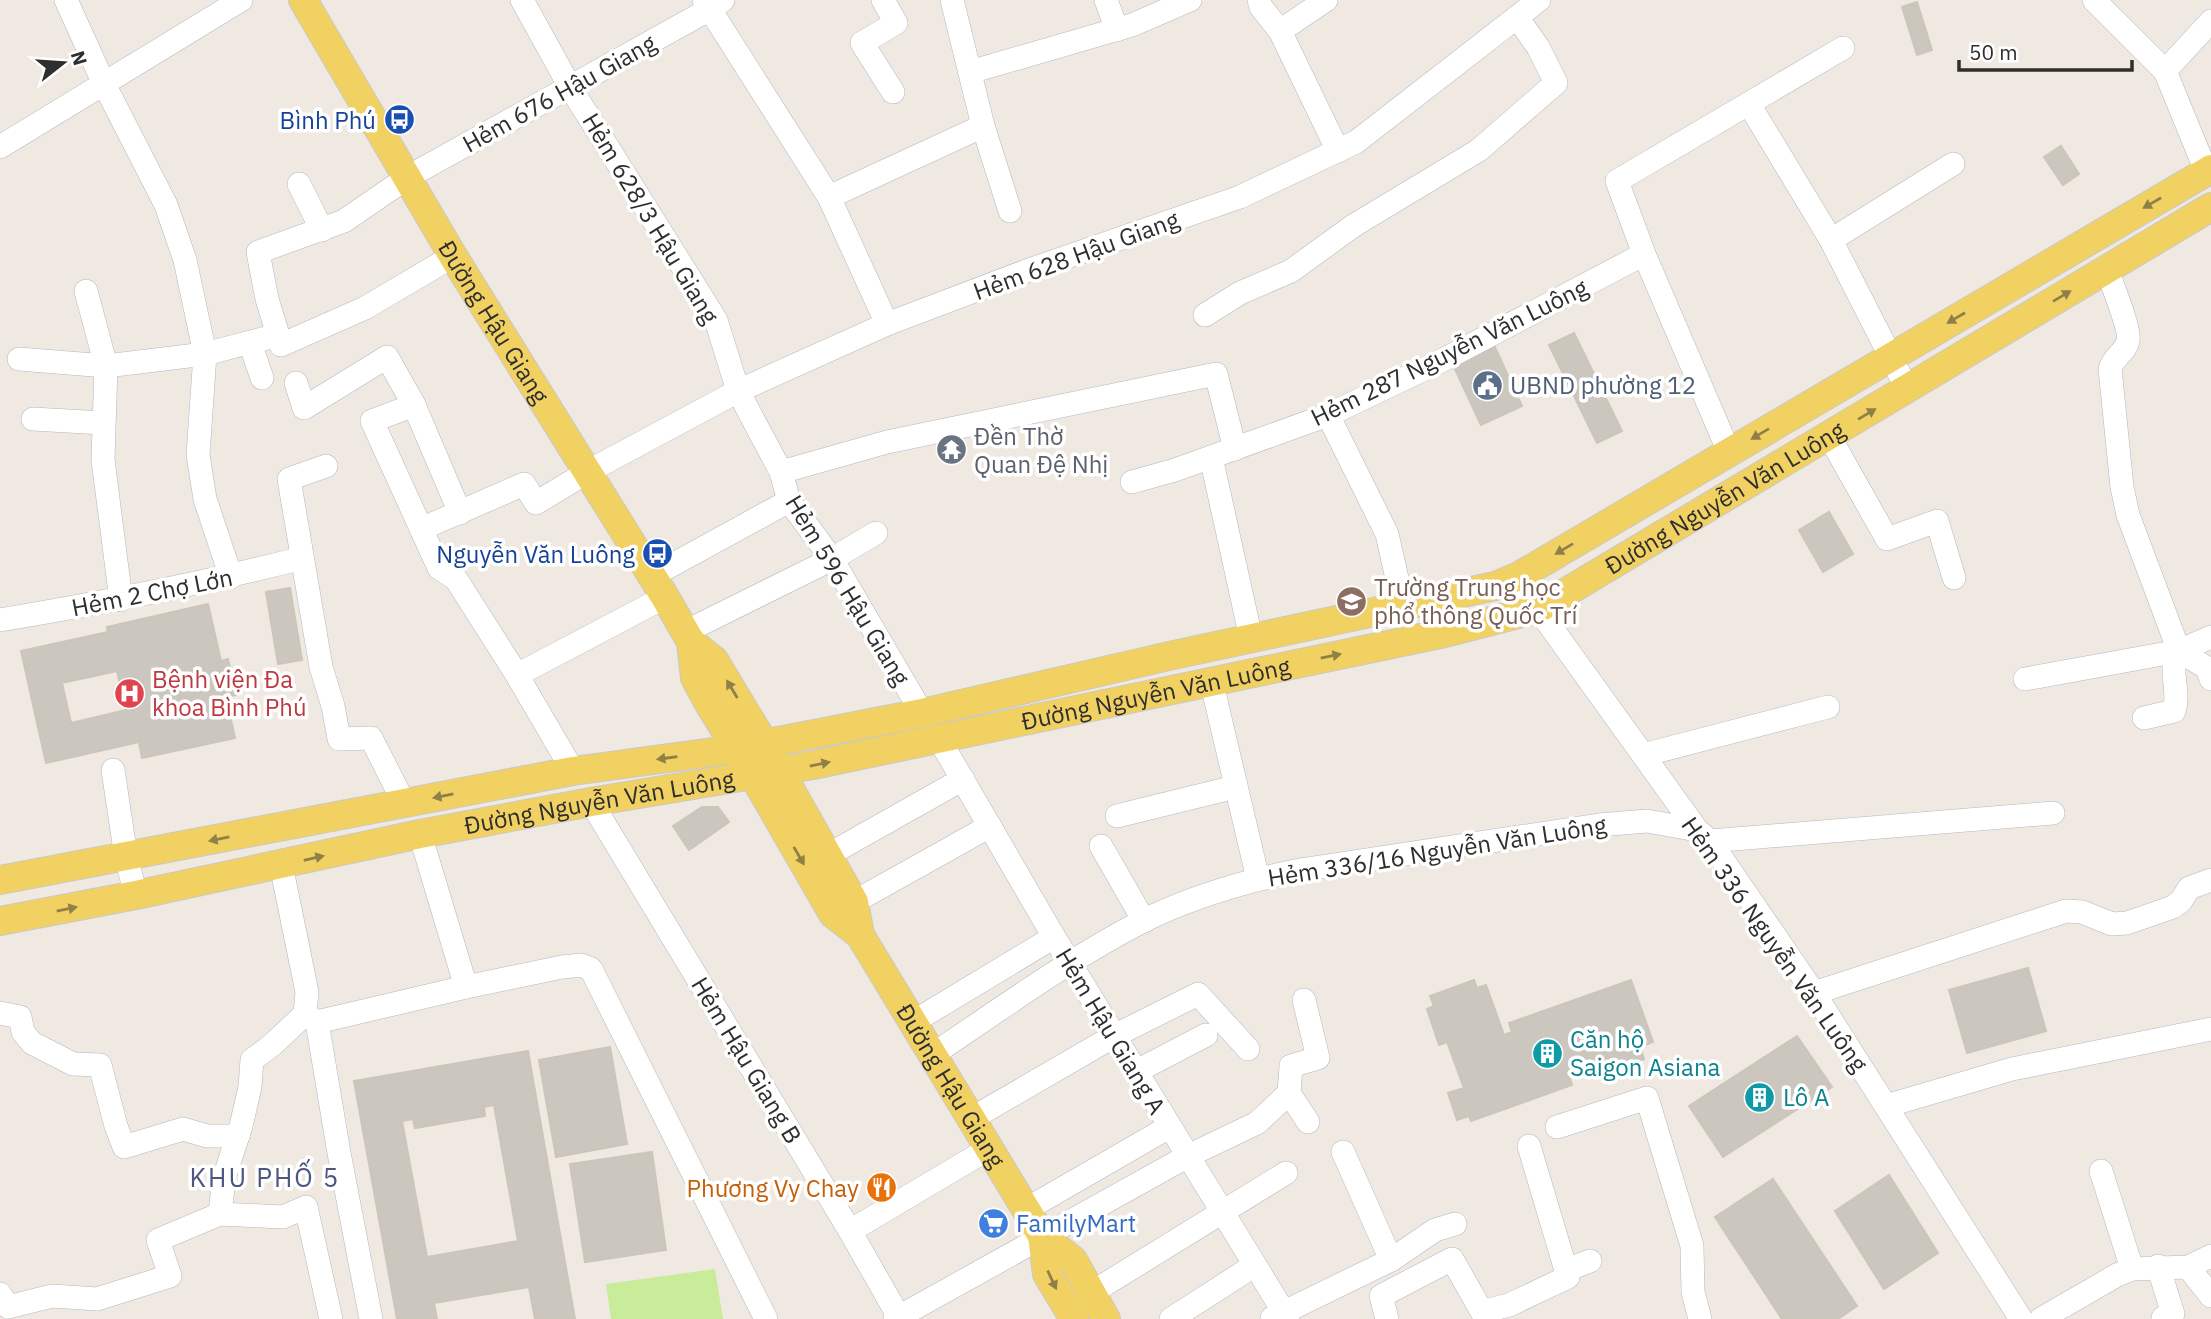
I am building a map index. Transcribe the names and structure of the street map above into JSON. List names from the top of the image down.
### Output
{
  "streets": {
    "main road": ["Đường Hậu Giang", "Đường Nguyễn Văn Luông"],
    "street": [
      "Hẻm 676 Hậu Giang",
      "Hẻm 628/3 Hậu Giang",
      "Hẻm 628 Hậu Giang",
      "Hẻm 287 Nguyễn Văn Luông",
      "Hẻm 596 Hậu Giang",
      "Hẻm 2 Chợ Lớn",
      "Hẻm 336/16 Nguyễn Văn Luông",
      "Hẻm 336 Nguyễn Văn Luông",
      "Hẻm Hậu Giang A",
      "Hẻm Hậu Giang B"
    ]
  },
  "crossings": [
    ["Hẻm 676 Hậu Giang", "Hẻm 628/3 Hậu Giang"],
    ["Hẻm 676 Hậu Giang", "Đường Hậu Giang"],
    ["Hẻm 628/3 Hậu Giang", "Hẻm 628 Hậu Giang"],
    ["Hẻm 628/3 Hậu Giang", "Hẻm 596 Hậu Giang"],
    ["Hẻm 628 Hậu Giang", "Đường Hậu Giang"],
    ["Hẻm 628 Hậu Giang", "Hẻm 596 Hậu Giang"],
    ["Đường Hậu Giang", "Đường Nguyễn Văn Luông"],
    ["Đường Hậu Giang", "Hẻm 336/16 Nguyễn Văn Luông"],
    ["Đường Nguyễn Văn Luông", "Hẻm 596 Hậu Giang"],
    ["Đường Nguyễn Văn Luông", "Hẻm 336 Nguyễn Văn Luông"],
    ["Đường Nguyễn Văn Luông", "Hẻm Hậu Giang A"],
    ["Đường Nguyễn Văn Luông", "Hẻm Hậu Giang B"],
    ["Hẻm 336/16 Nguyễn Văn Luông", "Hẻm 336 Nguyễn Văn Luông"],
    ["Hẻm 336/16 Nguyễn Văn Luông", "Hẻm Hậu Giang A"]
  ],
  "districts": ["KHU PHỐ 5"],
  "places": {
    "bus stop": ["Bình Phú", "Nguyễn Văn Luông"],
    "public building": ["UBND phường 12"],
    "temple": ["Đền Thờ Quan Đệ Nhị"],
    "school or university": ["Trường Trung học phổ thông Quốc Trí"],
    "hospital": ["Bệnh viện Đa khoa Bình Phú"],
    "building": ["Căn hộ Saigon Asiana", "Lô A"],
    "restaurant": ["Phương Vy Chay"],
    "supermarket": ["FamilyMart"]
  },
  "scale_bar": "50 m",
  "north": "right"
}
